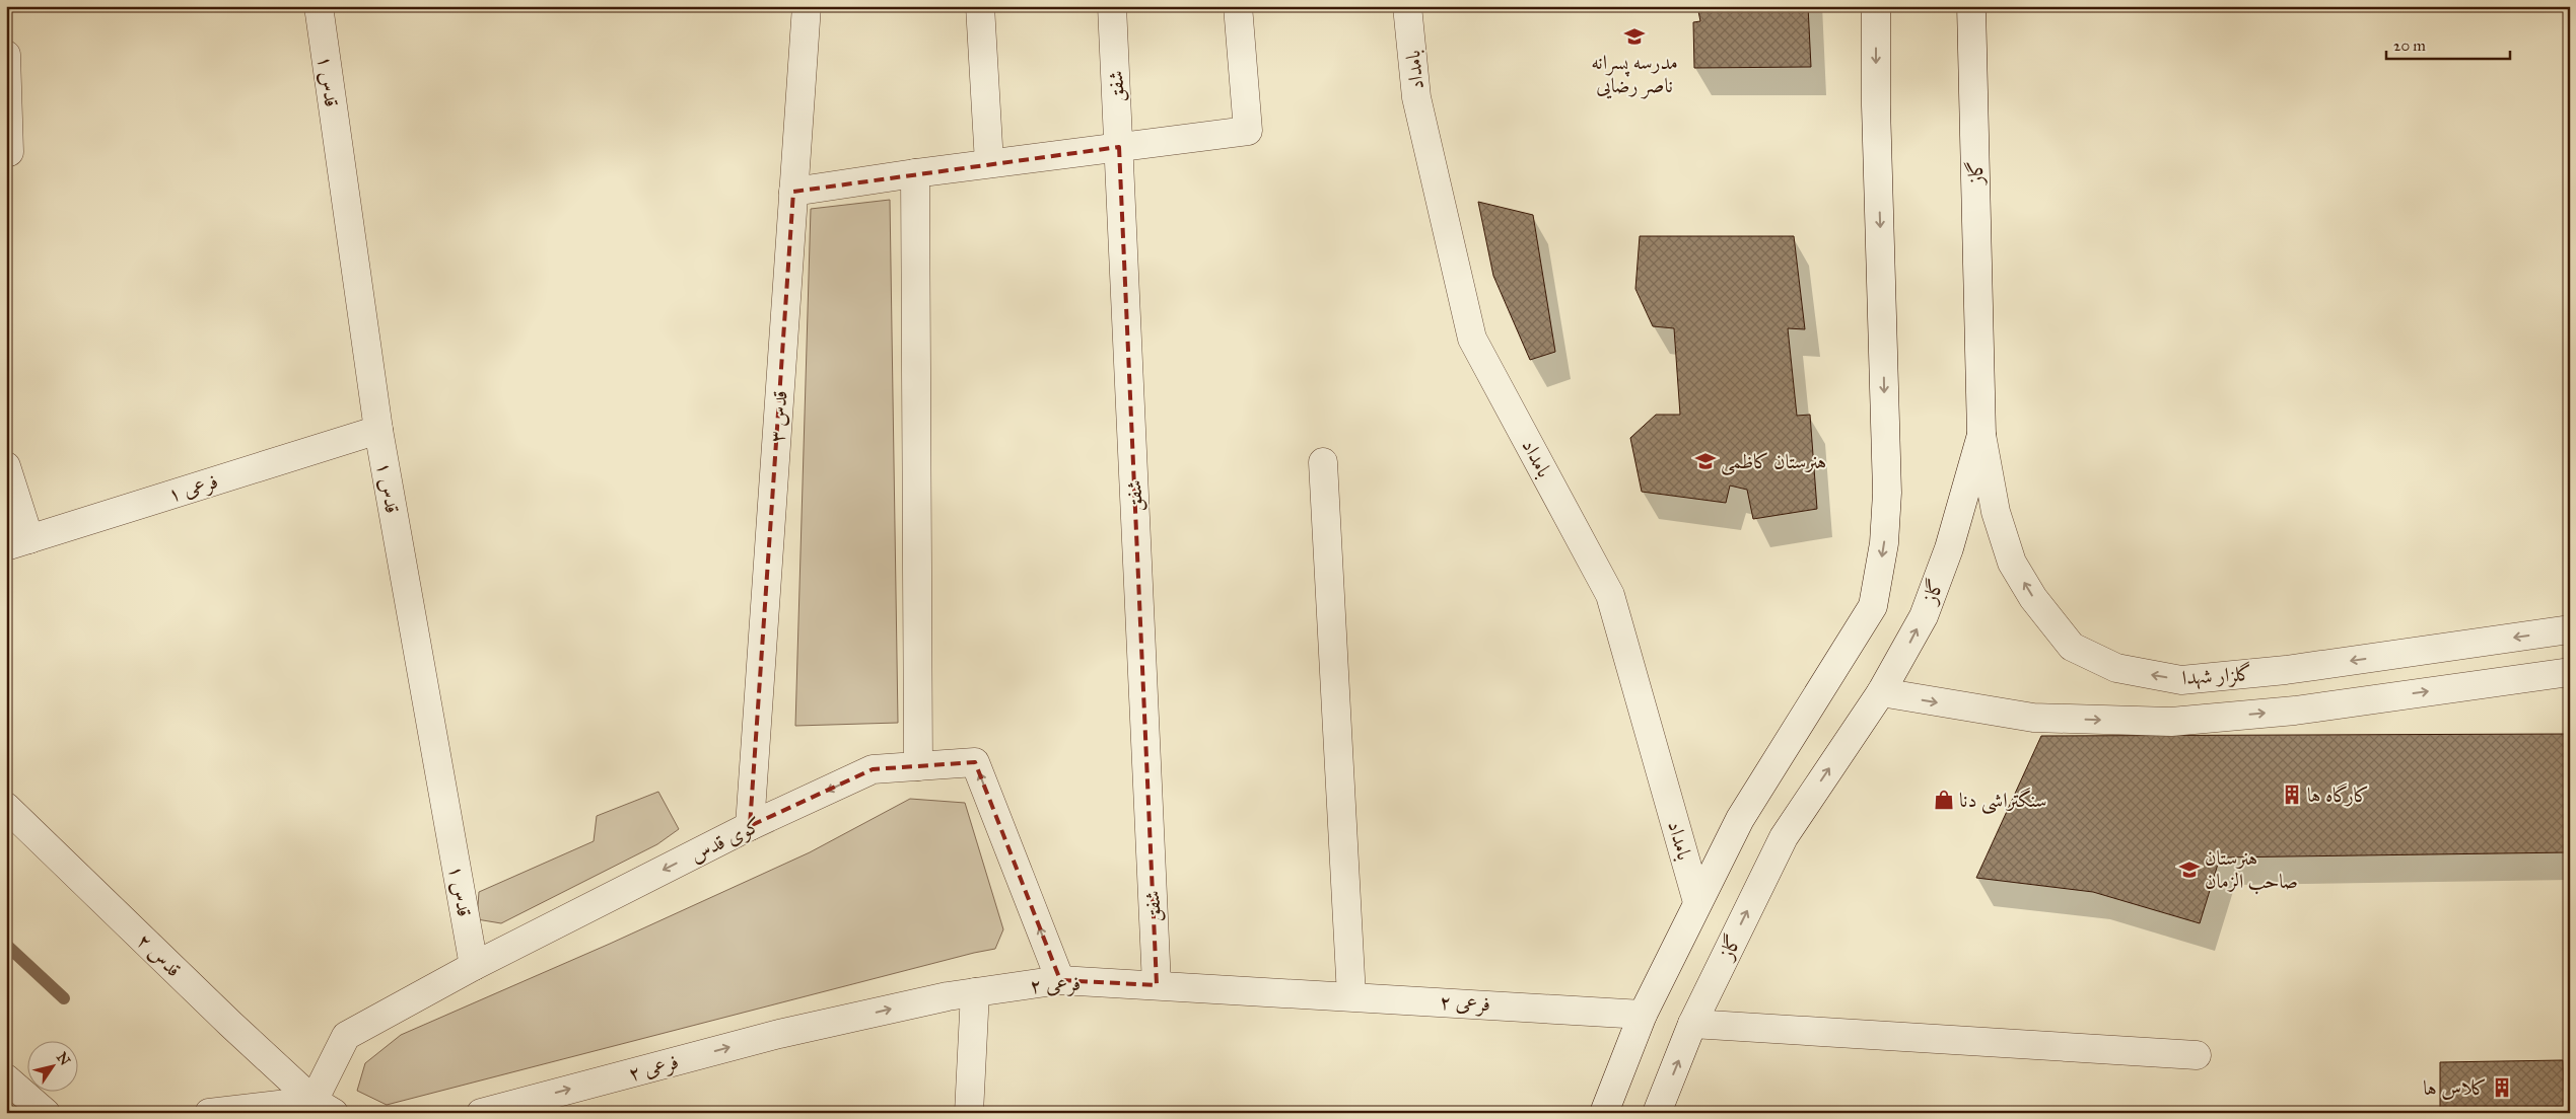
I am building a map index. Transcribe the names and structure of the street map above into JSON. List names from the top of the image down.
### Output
{
  "streets": {
    "street": [
      "بامداد",
      "قدس ۱",
      "شفق",
      "گاز",
      "قدس ۳",
      "فرعی ۱",
      "گلزار شهدا",
      "کوی قدس",
      "قدس ۲",
      "فرعی ۲"
    ]
  },
  "crossings": [
    ["قدس ۱", "فرعی ۱"],
    ["قدس ۱", "کوی قدس"],
    ["شفق", "فرعی ۲"],
    ["گاز", "گلزار شهدا"],
    ["قدس ۳", "کوی قدس"],
    ["کوی قدس", "قدس ۲"],
    ["کوی قدس", "فرعی ۲"]
  ],
  "one_way": ["فرعی ۲"],
  "places": {
    "school or university": ["مدرسه پسرانه ناصر رضایی", "هنرستان کاظمی", "هنرستان صاحب الزمان"],
    "building": ["کارگاه ها", "کلاس ها"],
    "shop": ["سنگتراشی دنا"]
  },
  "scale_bar": "20 m",
  "north": "top right"
}
